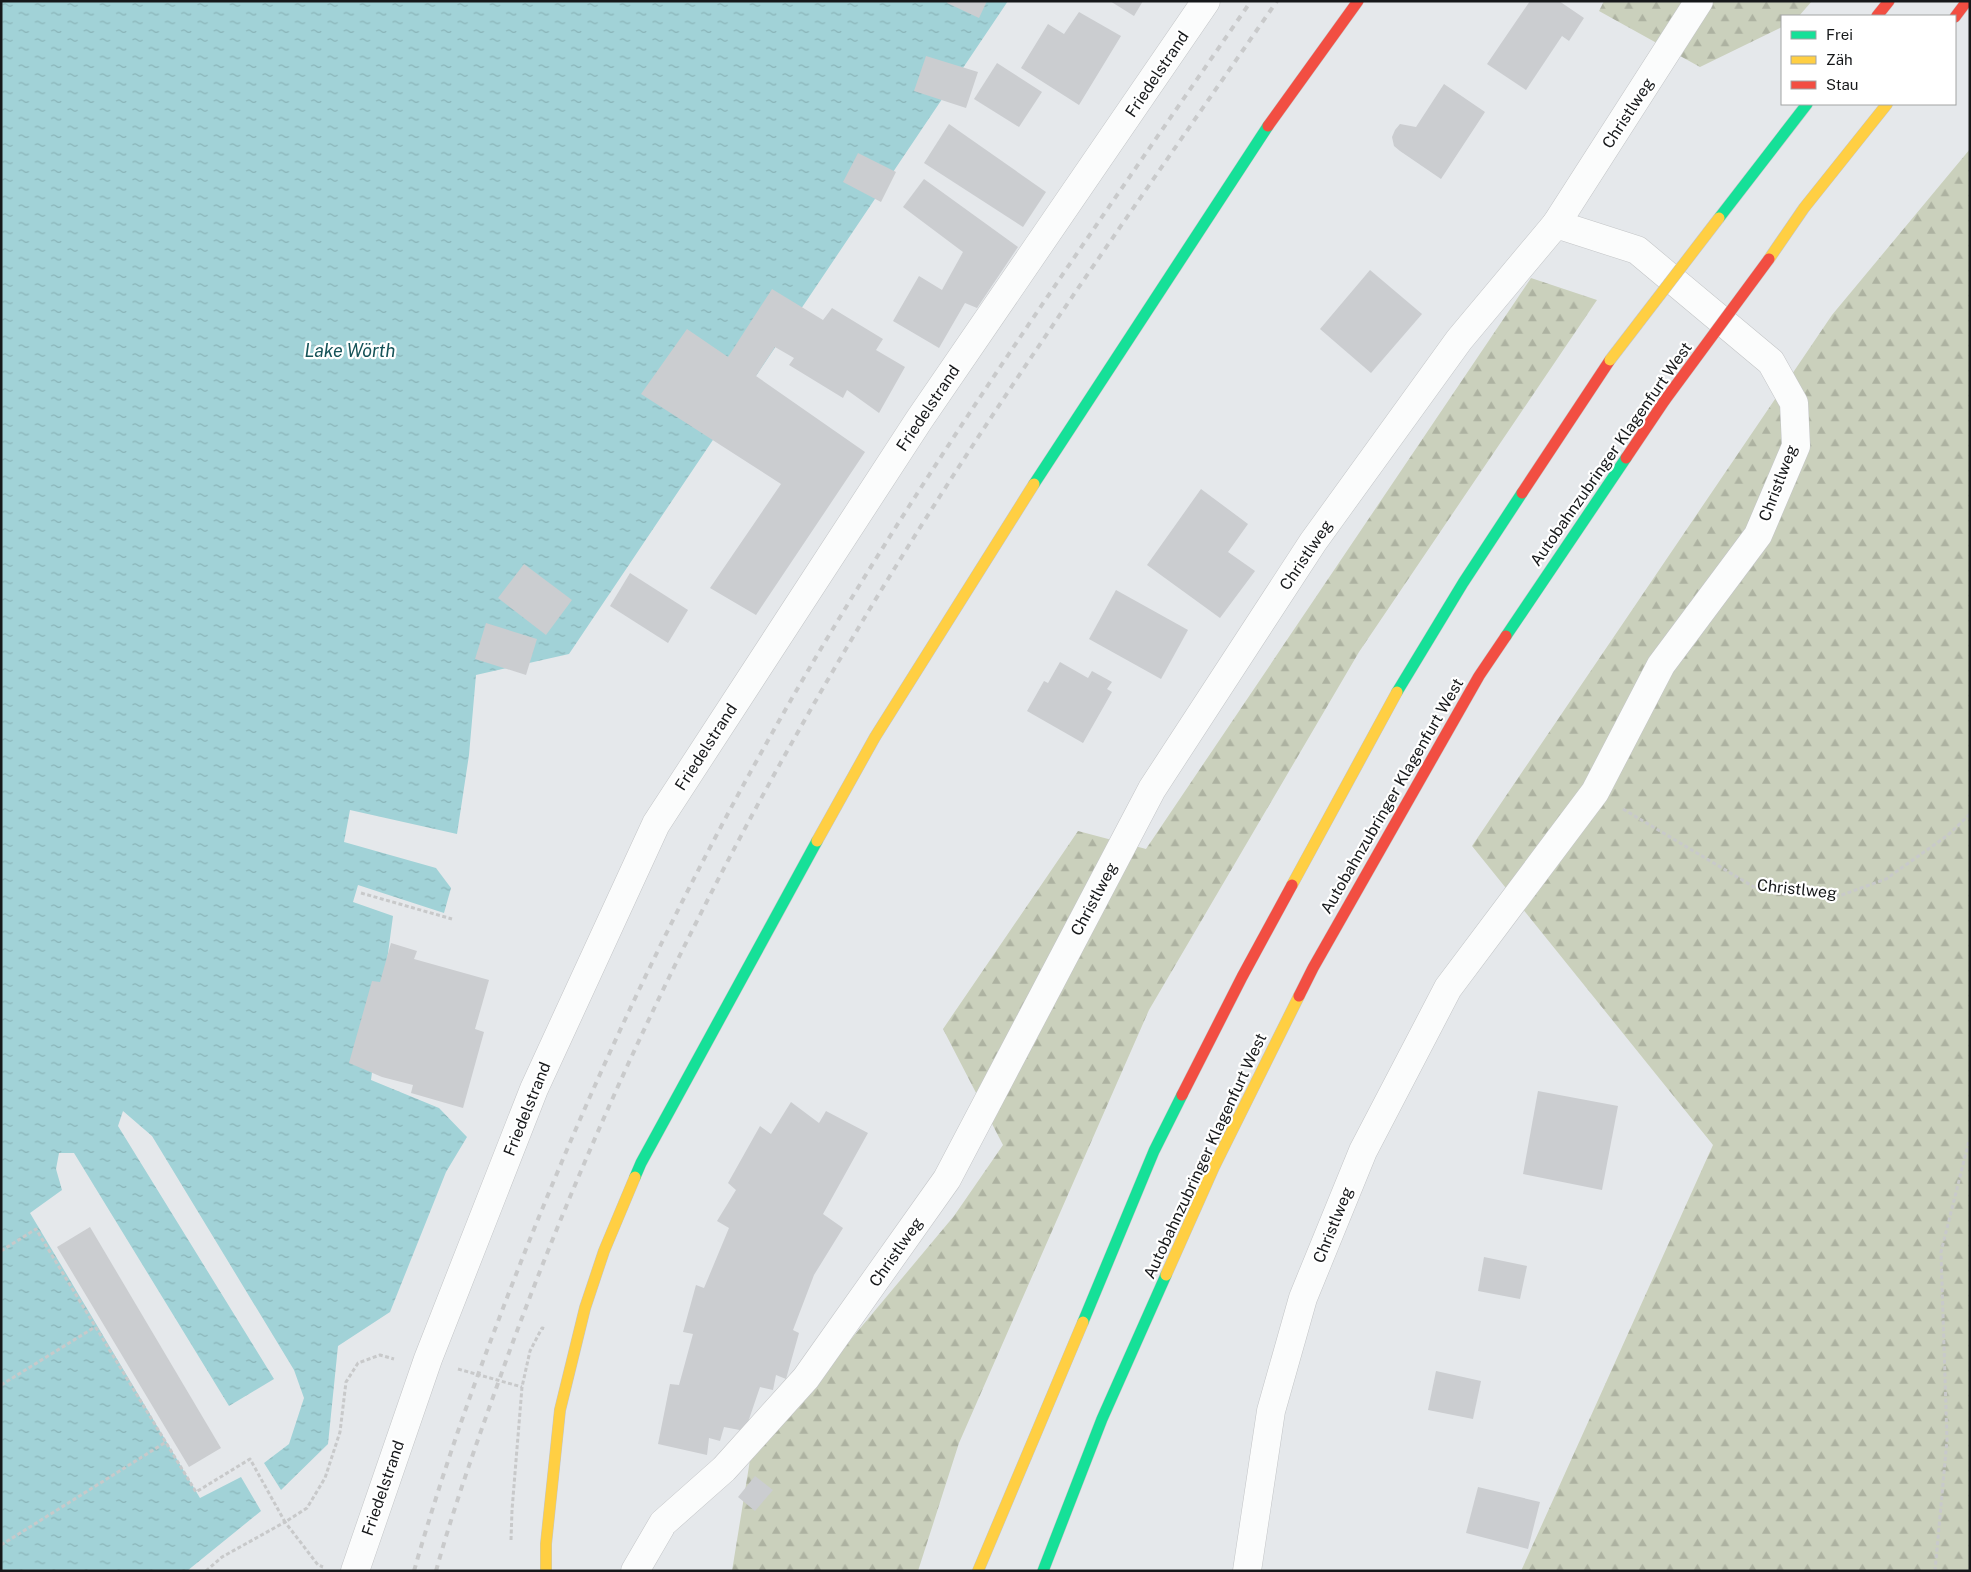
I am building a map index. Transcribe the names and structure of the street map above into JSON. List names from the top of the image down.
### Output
{
  "streets": {
    "main road": ["Autobahnzubringer Klagenfurt West"],
    "street": ["Friedelstrand", "Christlweg"]
  },
  "water": ["Lake Wörth"],
  "legend": ["Frei", "Zäh", "Stau"]
}
